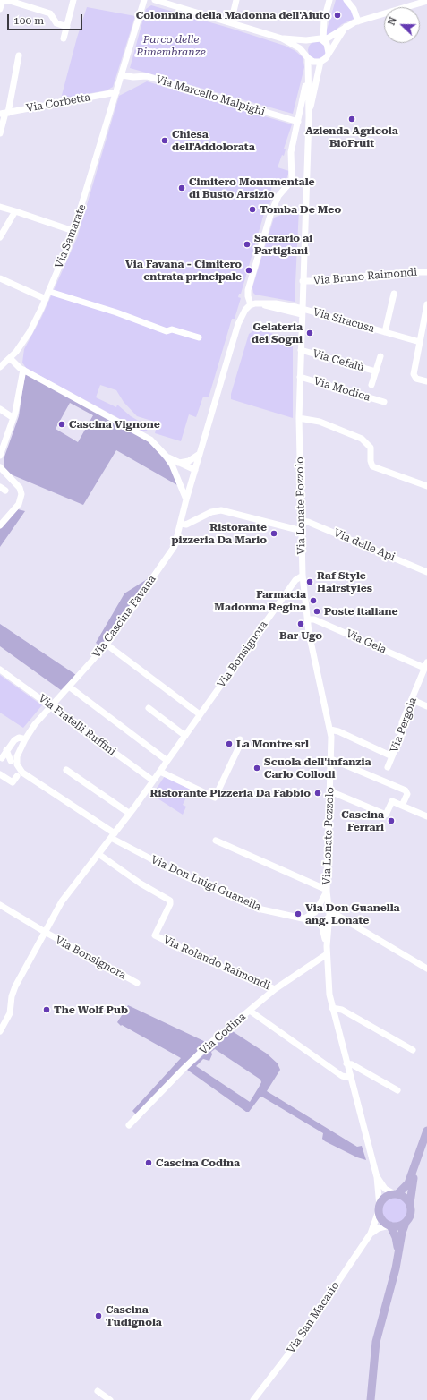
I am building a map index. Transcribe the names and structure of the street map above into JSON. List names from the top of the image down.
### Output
{
  "streets": {
    "street": [
      "Via Marcello Malpighi",
      "Via Corbetta",
      "Via Samarate",
      "Via Bruno Raimondi",
      "Via Siracusa",
      "Via Cefalù",
      "Via Modica",
      "Via Lonate Pozzolo",
      "Via delle Api",
      "Via Cascina Favana",
      "Via Gela",
      "Via Bonsignora",
      "Via Fratelli Ruffini",
      "Via Pergola",
      "Via Don Luigi Guanella",
      "Via Rolando Raimondi",
      "Via Codina",
      "Via San Macario"
    ]
  },
  "crossings": [
    ["Via Marcello Malpighi", "Via Samarate"],
    ["Via Corbetta", "Via Samarate"],
    ["Via Bruno Raimondi", "Via Lonate Pozzolo"],
    ["Via Siracusa", "Via Lonate Pozzolo"],
    ["Via Siracusa", "Via Cascina Favana"],
    ["Via Cefalù", "Via Lonate Pozzolo"],
    ["Via Modica", "Via Lonate Pozzolo"],
    ["Via Lonate Pozzolo", "Via delle Api"],
    ["Via Lonate Pozzolo", "Via Gela"],
    ["Via Lonate Pozzolo", "Via Bonsignora"],
    ["Via Lonate Pozzolo", "Via Don Luigi Guanella"],
    ["Via Cascina Favana", "Via Fratelli Ruffini"],
    ["Via Cascina Favana", "Via Don Luigi Guanella"],
    ["Via Gela", "Via Pergola"],
    ["Via Bonsignora", "Via Fratelli Ruffini"],
    ["Via Bonsignora", "Via Don Luigi Guanella"],
    ["Via Bonsignora", "Via Rolando Raimondi"],
    ["Via Rolando Raimondi", "Via Codina"]
  ],
  "parks": ["Parco delle Rimembranze"],
  "places": [
    "Colonnina della Madonna dell'Aiuto",
    "Azienda Agricola BioFruit",
    "Chiesa dell'Addolorata",
    "Cimitero Monumentale di Busto Arsizio",
    "Tomba De Meo",
    "Sacrario ai Partigiani",
    "Via Favana - Cimitero entrata principale",
    "Gelateria dei Sogni",
    "Cascina Vignone",
    "Ristorante pizzeria Da Mario",
    "Raf Style Hairstyles",
    "Farmacia Madonna Regina",
    "Poste italiane",
    "Bar Ugo",
    "La Montre srl",
    "Scuola dell'infanzia Carlo Collodi",
    "Ristorante Pizzeria Da Fabbio",
    "Cascina Ferrari",
    "Via Don Guanella ang. Lonate",
    "The Wolf Pub",
    "Cascina Codina",
    "Cascina Tudignola"
  ],
  "scale_bar": "100 m",
  "north": "left"
}
